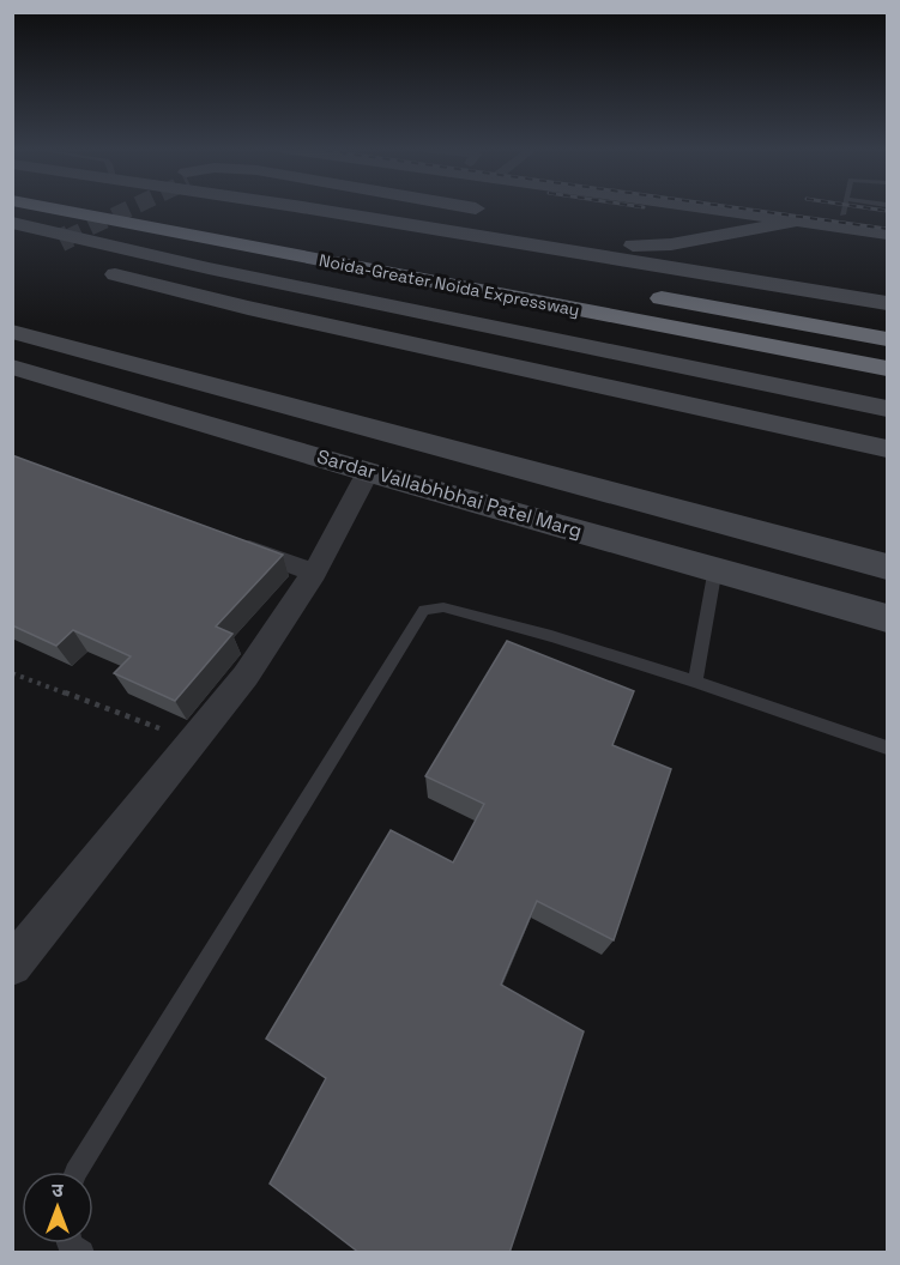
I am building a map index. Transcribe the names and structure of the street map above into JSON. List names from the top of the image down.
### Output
{
  "streets": {
    "highway": ["Noida-Greater Noida Expressway"],
    "street": ["Sardar Vallabhbhai Patel Marg"]
  },
  "north": "top"
}
